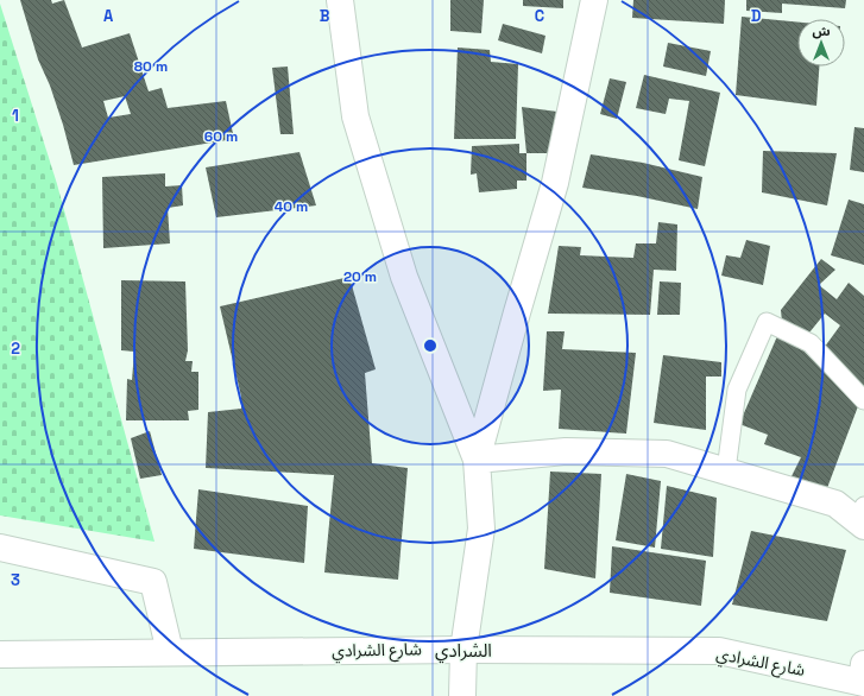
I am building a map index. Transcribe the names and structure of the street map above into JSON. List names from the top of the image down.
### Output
{
  "streets": {
    "street": ["شارع الشرادي"]
  },
  "districts": ["الشرادي"],
  "north": "top",
  "grid": {
    "columns": [
      "A",
      "B",
      "C",
      "D"
    ],
    "rows": ["1", "2", "3"]
  },
  "rings": [
    "80 m",
    "60 m",
    "40 m",
    "20 m"
  ]
}
